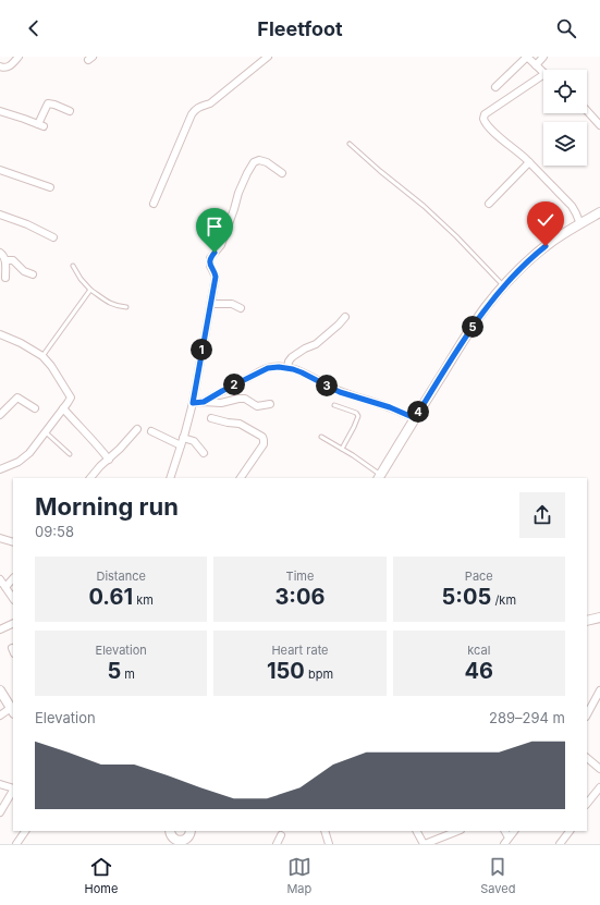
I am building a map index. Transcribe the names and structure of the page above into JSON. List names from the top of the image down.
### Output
{
  "page": {
    "header": "Fleetfoot",
    "pins": [
      "5",
      "1",
      "2",
      "3",
      "4"
    ],
    "heading": ["Morning run", "09:58"],
    "stats": [
      ["Distance", "0.61 km"],
      ["Time", "3:06"],
      ["Pace", "5:05 /km"],
      ["Elevation", "5 m"],
      ["Heart rate", "150 bpm"],
      ["kcal", "46"]
    ],
    "chart": ["Elevation", "289–294 m"],
    "tabs": ["Home", "Map", "Saved"]
  }
}
